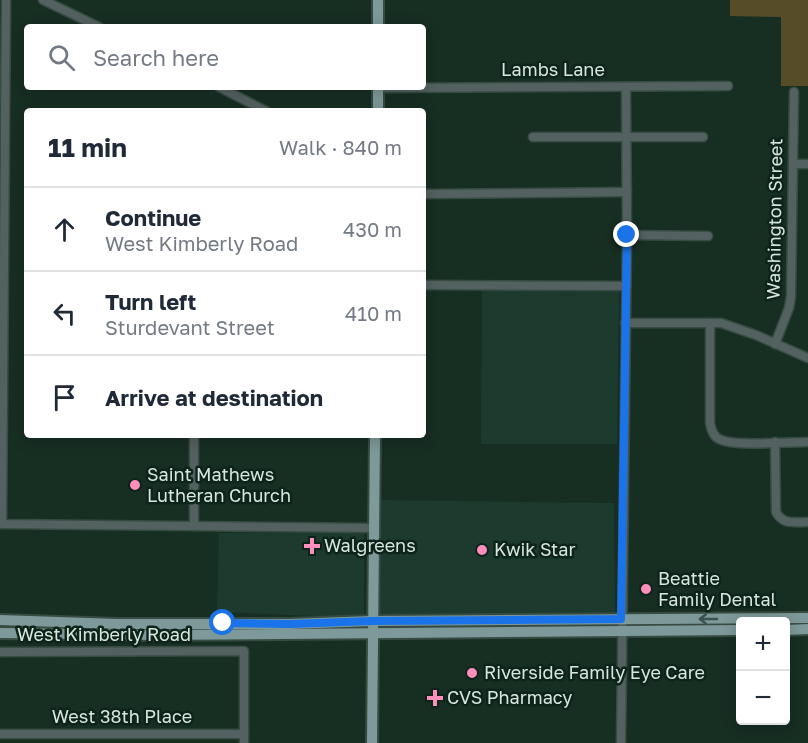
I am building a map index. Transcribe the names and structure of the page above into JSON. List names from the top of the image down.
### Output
{
  "streets": {
    "main road": ["West Kimberly Road"],
    "street": ["Lambs Lane", "Washington Street", "West 38th Place"]
  },
  "crossings": [
    ["West Kimberly Road", "West 38th Place"]
  ],
  "places": {
    "other": [
      "Saint Mathews Lutheran Church",
      "Kwik Star",
      "Beattie Family Dental",
      "Riverside Family Eye Care"
    ],
    "health": ["Walgreens", "CVS Pharmacy"]
  },
  "page": {
    "search": "Search here",
    "heading": ["11 min", "Walk · 840 m"],
    "list": [
      ["Continue", "West Kimberly Road", "430 m"],
      ["Turn left", "Sturdevant Street", "410 m"],
      "Arrive at destination"
    ],
    "map_buttons": ["+", "−"]
  }
}
